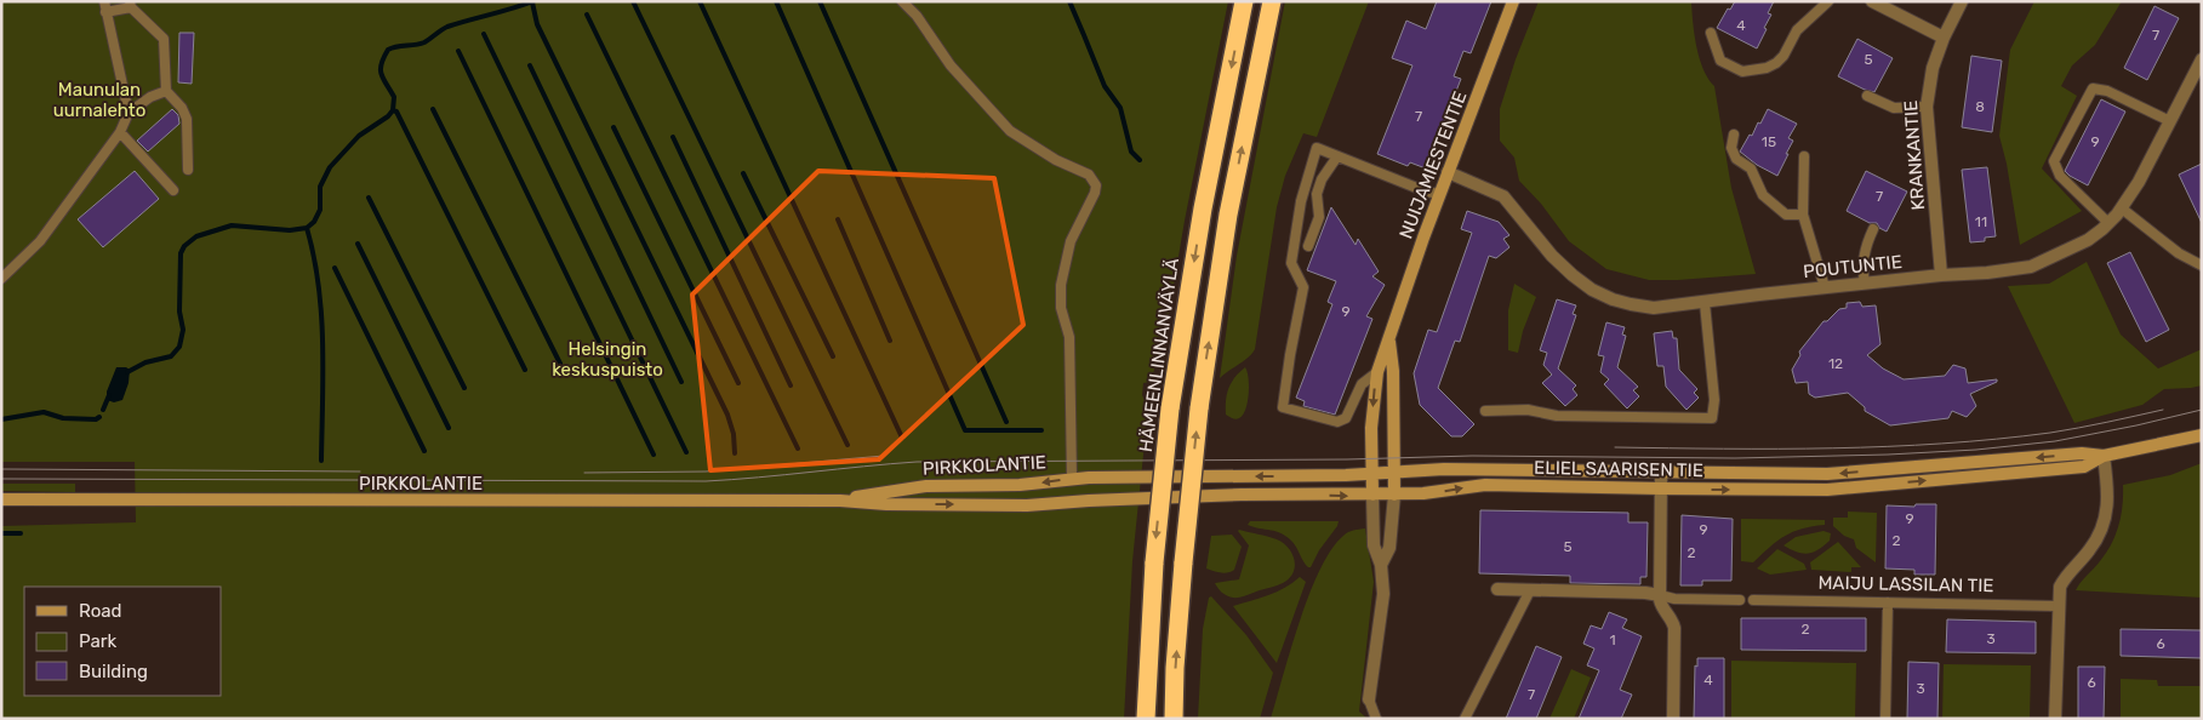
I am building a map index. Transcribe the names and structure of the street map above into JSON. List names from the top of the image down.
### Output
{
  "streets": {
    "highway": ["HÄMEENLINNANVÄYLÄ"],
    "main road": ["NUIJAMIESTENTIE", "PIRKKOLANTIE", "ELIEL SAARISEN TIE"],
    "street": ["KRANKANTIE", "POUTUNTIE"],
    "lane": ["MAIJU LASSILAN TIE"]
  },
  "crossings": [
    ["KRANKANTIE", "POUTUNTIE"],
    ["NUIJAMIESTENTIE", "POUTUNTIE"],
    ["NUIJAMIESTENTIE", "ELIEL SAARISEN TIE"],
    ["PIRKKOLANTIE", "ELIEL SAARISEN TIE"]
  ],
  "parks": ["Maunulan uurnalehto", "Helsingin keskuspuisto"],
  "house_numbers": [
    "4",
    "7",
    "5",
    "8",
    "7",
    "15",
    "9",
    "7",
    "11",
    "9",
    "12",
    "9",
    "9",
    "2",
    "5",
    "2",
    "2",
    "3",
    "1",
    "6",
    "4",
    "6",
    "3",
    "7"
  ],
  "legend": ["Road", "Park", "Building"]
}
